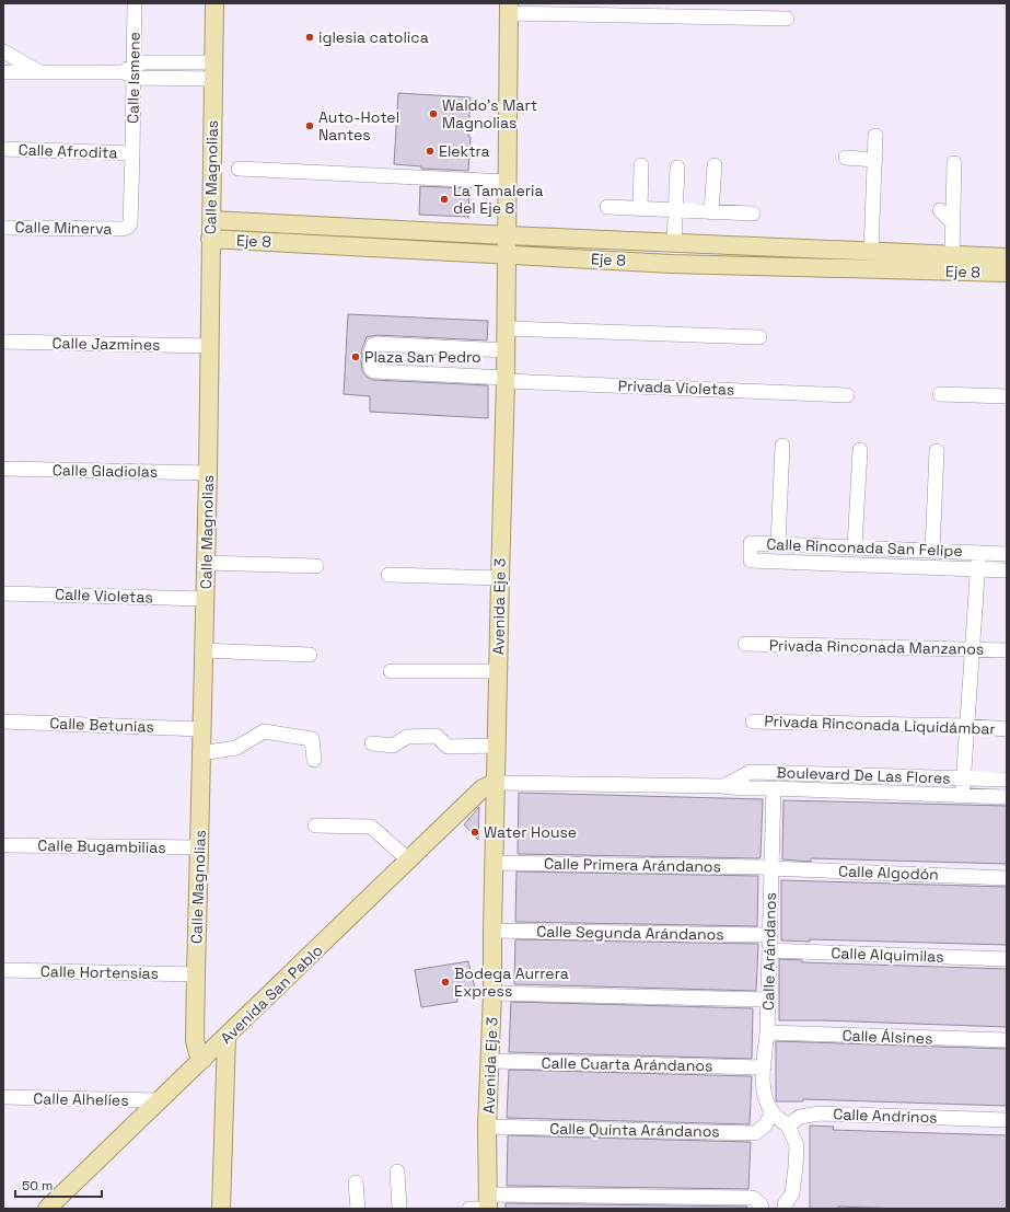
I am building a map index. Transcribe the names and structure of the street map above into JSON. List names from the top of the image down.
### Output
{
  "streets": {
    "main road": [
      "Calle Magnolias",
      "Eje 8",
      "Avenida Eje 3",
      "Avenida San Pablo"
    ],
    "street": [
      "Calle Ismene",
      "Calle Afrodita",
      "Calle Minerva",
      "Calle Jazmines",
      "Privada Violetas",
      "Calle Gladiolas",
      "Calle Rinconada San Felipe",
      "Calle Violetas",
      "Privada Rinconada Manzanos",
      "Calle Betunias",
      "Privada Rinconada Liquidámbar",
      "Boulevard De Las Flores",
      "Calle Bugambilias",
      "Calle Primera Arándanos",
      "Calle Algodón",
      "Calle Segunda Arándanos",
      "Calle Arándanos",
      "Calle Alquimilas",
      "Calle Hortensias",
      "Calle Álsines",
      "Calle Cuarta Arándanos",
      "Calle Alhelíes",
      "Calle Andrinos",
      "Calle Quinta Arándanos"
    ]
  },
  "crossings": [
    ["Calle Ismene", "Calle Afrodita"],
    ["Calle Ismene", "Calle Minerva"],
    ["Calle Afrodita", "Calle Minerva"],
    ["Calle Magnolias", "Eje 8"],
    ["Calle Magnolias", "Calle Jazmines"],
    ["Calle Magnolias", "Calle Gladiolas"],
    ["Calle Magnolias", "Calle Violetas"],
    ["Calle Magnolias", "Calle Betunias"],
    ["Calle Magnolias", "Calle Bugambilias"],
    ["Calle Magnolias", "Calle Hortensias"],
    ["Calle Magnolias", "Avenida San Pablo"],
    ["Eje 8", "Avenida Eje 3"],
    ["Privada Violetas", "Avenida Eje 3"],
    ["Calle Rinconada San Felipe", "Privada Rinconada Manzanos"],
    ["Calle Rinconada San Felipe", "Privada Rinconada Liquidámbar"],
    ["Calle Rinconada San Felipe", "Boulevard De Las Flores"],
    ["Avenida Eje 3", "Boulevard De Las Flores"],
    ["Avenida Eje 3", "Calle Primera Arándanos"],
    ["Avenida Eje 3", "Calle Segunda Arándanos"],
    ["Avenida Eje 3", "Avenida San Pablo"],
    ["Avenida Eje 3", "Calle Cuarta Arándanos"],
    ["Avenida Eje 3", "Calle Quinta Arándanos"],
    ["Boulevard De Las Flores", "Calle Arándanos"],
    ["Boulevard De Las Flores", "Avenida San Pablo"],
    ["Calle Primera Arándanos", "Calle Algodón"],
    ["Calle Primera Arándanos", "Calle Arándanos"],
    ["Calle Algodón", "Calle Arándanos"],
    ["Calle Segunda Arándanos", "Calle Arándanos"],
    ["Calle Arándanos", "Calle Alquimilas"],
    ["Calle Arándanos", "Calle Álsines"],
    ["Calle Arándanos", "Calle Cuarta Arándanos"],
    ["Calle Arándanos", "Calle Quinta Arándanos"],
    ["Avenida San Pablo", "Calle Alhelíes"]
  ],
  "places": [
    "iglesia catolica",
    "Waldo's Mart Magnolias",
    "Auto-Hotel Nantes",
    "Elektra",
    "La Tamaleria del Eje 8",
    "Plaza San Pedro",
    "Water House",
    "Bodega Aurrera Express"
  ],
  "scale_bar": "50 m"
}
